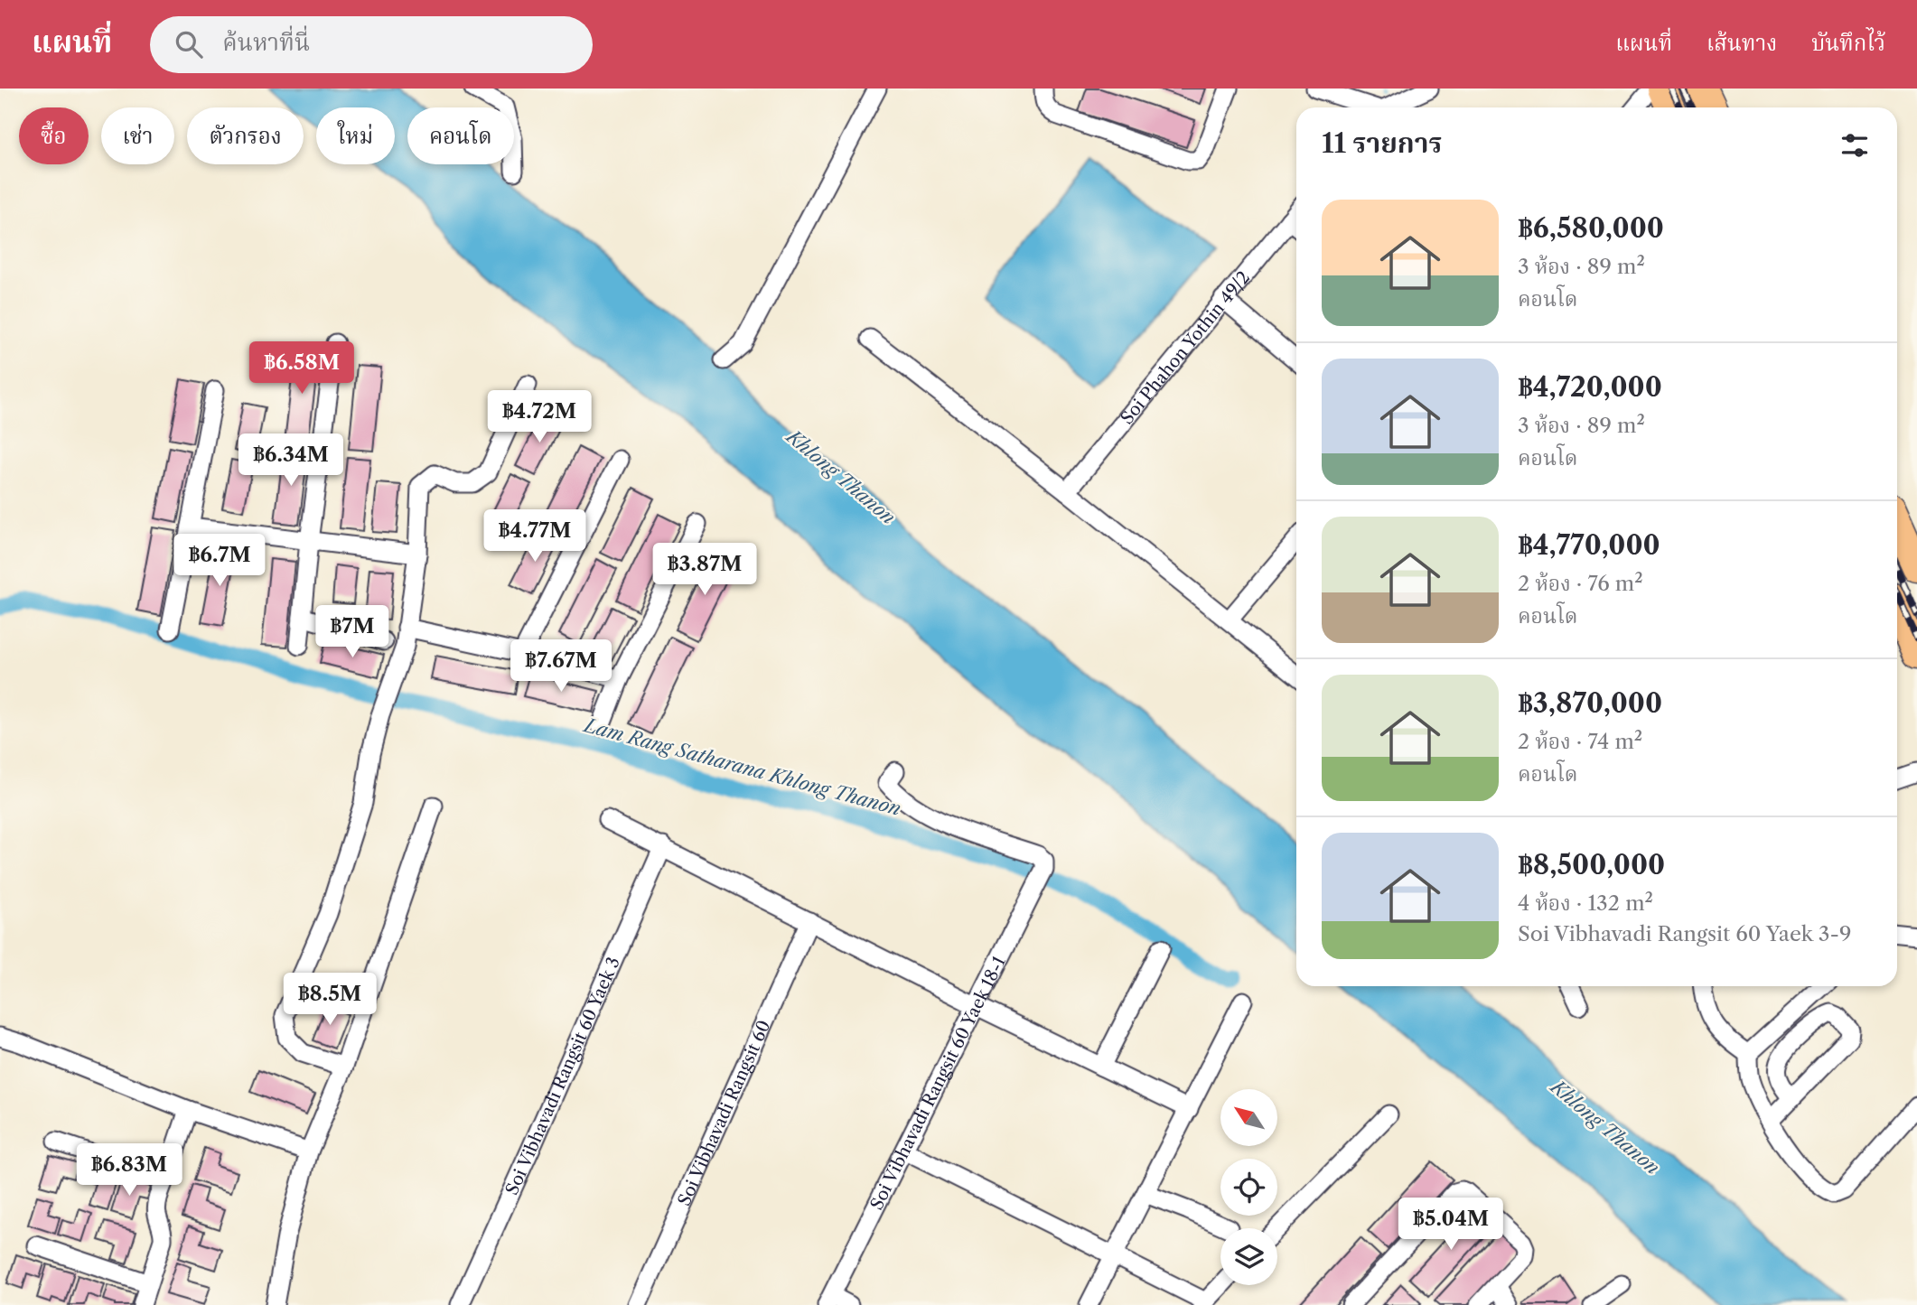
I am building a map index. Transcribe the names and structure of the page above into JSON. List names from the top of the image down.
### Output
{
  "streets": {
    "street": [
      "Soi Phahon Yothin 49/2",
      "Soi Vibhavadi Rangsit 60 Yaek 3",
      "Soi Vibhavadi Rangsit 60 Yaek 18-1",
      "Soi Vibhavadi Rangsit 60"
    ]
  },
  "water": ["Khlong Thanon", "Lam Rang Satharana Khlong Thanon"],
  "north": "top left",
  "page": {
    "header": "แผนที่",
    "search": "ค้นหาที่นี่",
    "nav": ["แผนที่", "เส้นทาง", "บันทึกไว้"],
    "chip": [
      "ซื้อ",
      "เช่า",
      "ตัวกรอง",
      "ใหม่",
      "คอนโด"
    ],
    "heading": "11 รายการ",
    "list": [
      {
        "name": "฿6,580,000",
        "note": "3 ห้อง · 89 m² · คอนโด"
      },
      {
        "name": "฿4,720,000",
        "note": "3 ห้อง · 89 m² · คอนโด"
      },
      {
        "name": "฿4,770,000",
        "note": "2 ห้อง · 76 m² · คอนโด"
      },
      {
        "name": "฿3,870,000",
        "note": "2 ห้อง · 74 m² · คอนโด"
      },
      {
        "name": "฿8,500,000",
        "note": "4 ห้อง · 132 m² · Soi Vibhavadi Rangsit 60 Yaek 3-9"
      }
    ],
    "price": [
      "฿6.58M",
      "฿4.72M",
      "฿6.34M",
      "฿4.77M",
      "฿6.7M",
      "฿3.87M",
      "฿7M",
      "฿7.67M",
      "฿8.5M",
      "฿6.83M",
      "฿5.04M"
    ]
  }
}
